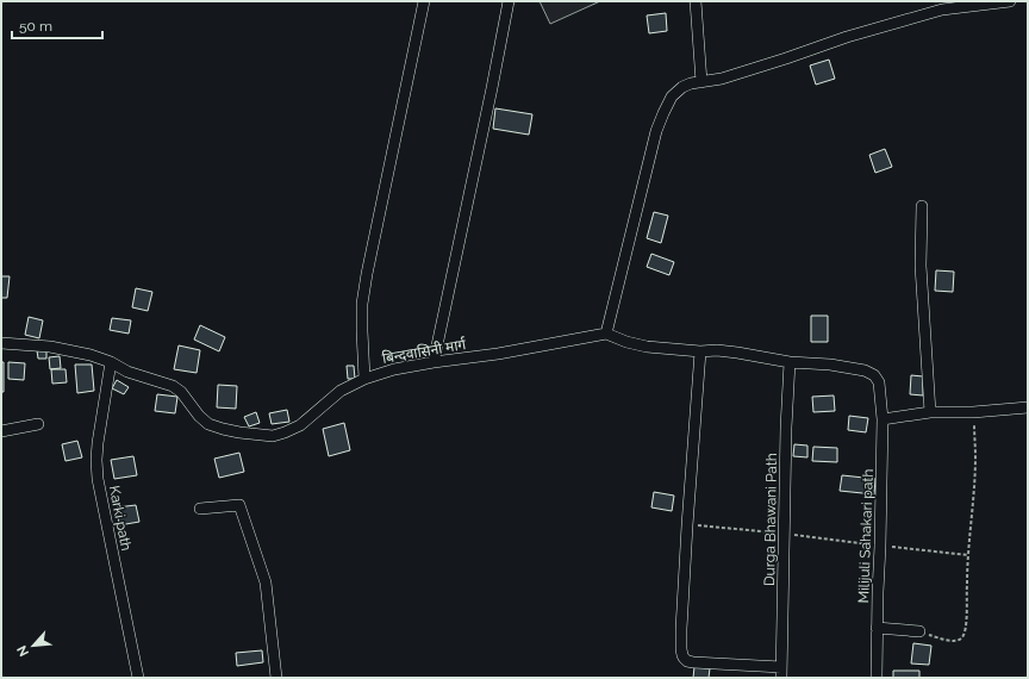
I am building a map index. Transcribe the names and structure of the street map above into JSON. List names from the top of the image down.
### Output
{
  "streets": {
    "street": [
      "बिन्दवासिनी मार्ग",
      "Karki path",
      "Durga Bhawani Path",
      "Milijuli Sahakari path"
    ]
  },
  "crossings": [
    ["बिन्दवासिनी मार्ग", "Karki path"],
    ["बिन्दवासिनी मार्ग", "Milijuli Sahakari path"],
    ["Durga Bhawani Path", "Milijuli Sahakari path"]
  ],
  "scale_bar": "50 m",
  "north": "bottom left"
}
